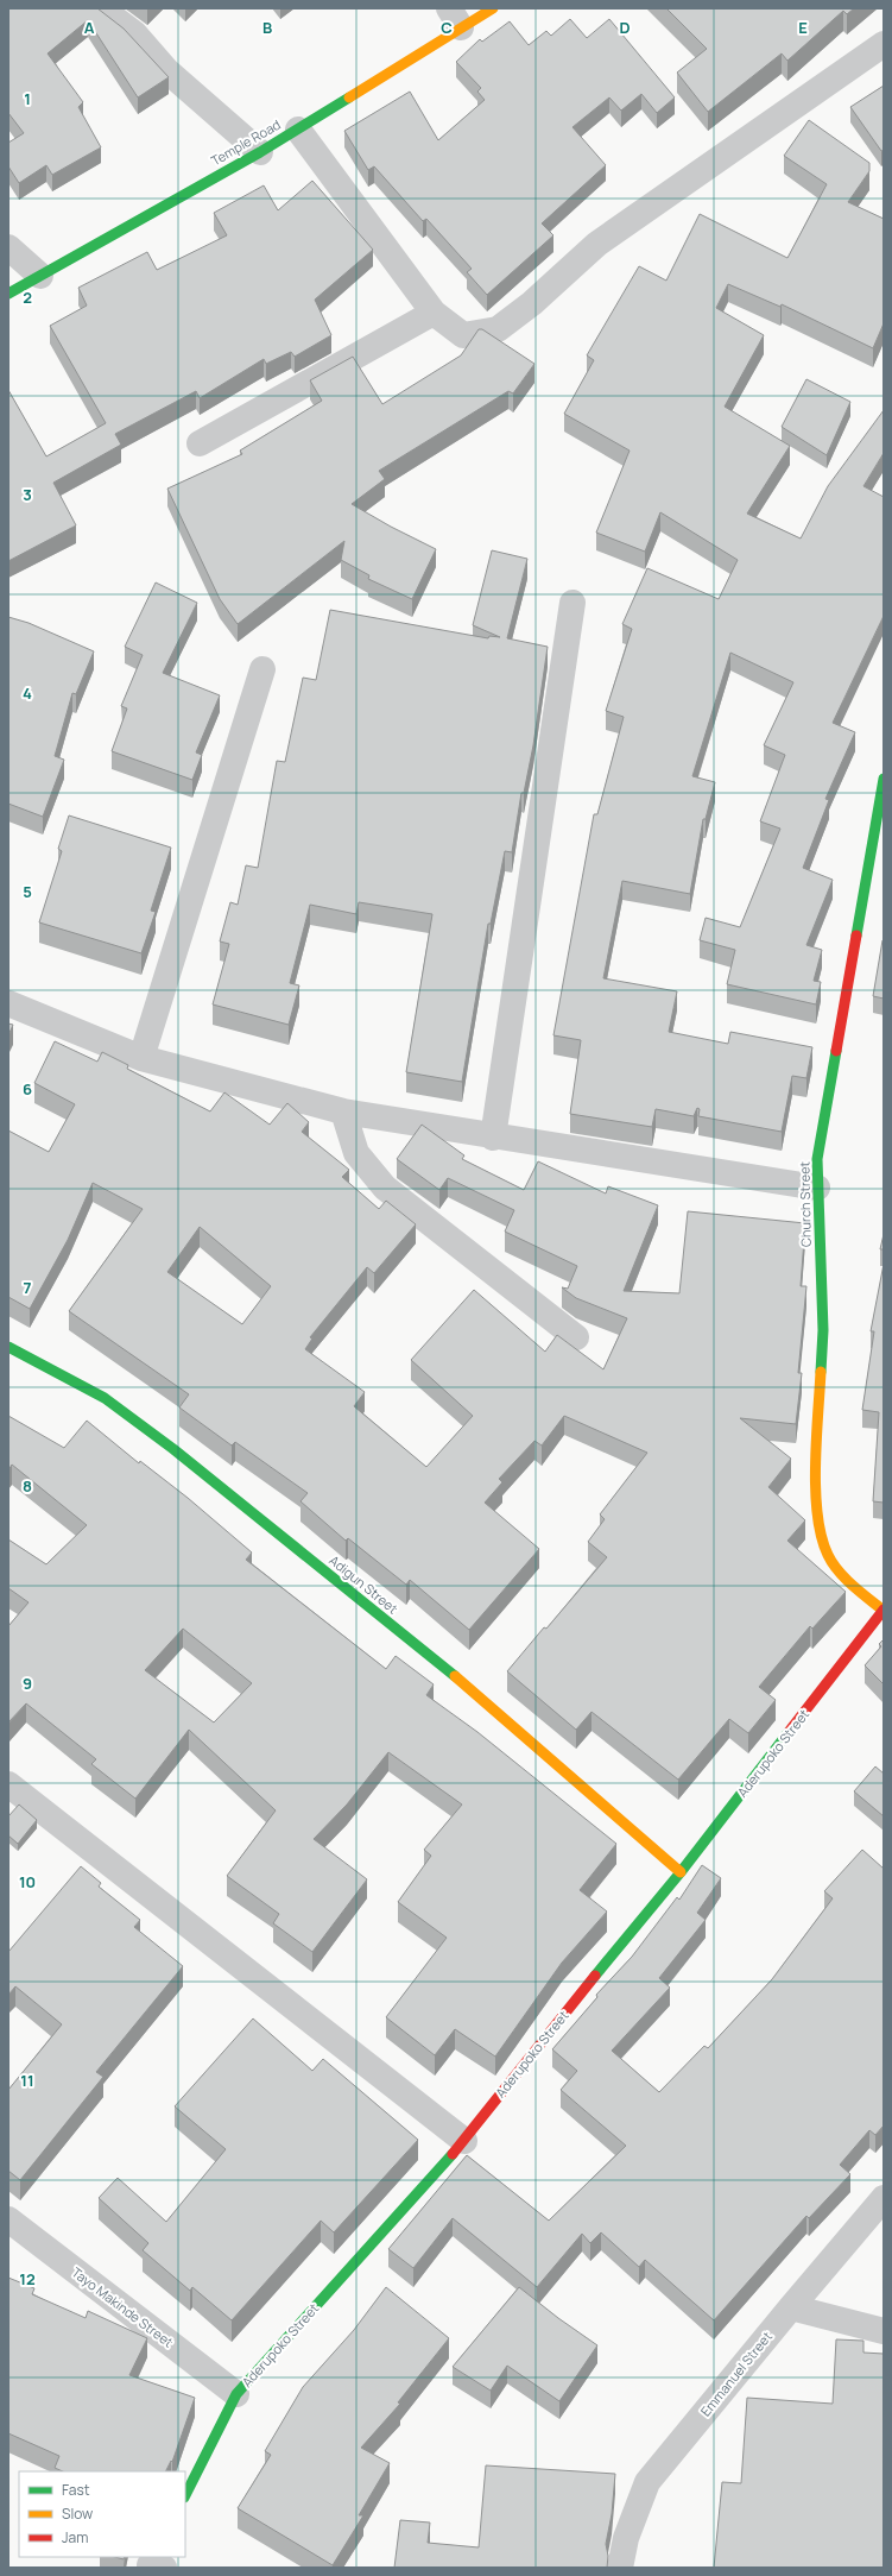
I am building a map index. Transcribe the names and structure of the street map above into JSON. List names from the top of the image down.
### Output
{
  "streets": {
    "street": [
      "Temple Road",
      "Church Street",
      "Adigun Street",
      "Aderupoko Street",
      "Tayo Makinde Street",
      "Emmanuel Street"
    ]
  },
  "crossings": [
    ["Church Street", "Aderupoko Street"],
    ["Adigun Street", "Aderupoko Street"],
    ["Aderupoko Street", "Tayo Makinde Street"]
  ],
  "legend": ["Fast", "Slow", "Jam"],
  "grid": {
    "columns": [
      "A",
      "B",
      "C",
      "D",
      "E"
    ],
    "rows": [
      "1",
      "2",
      "3",
      "4",
      "5",
      "6",
      "7",
      "8",
      "9",
      "10",
      "11",
      "12"
    ]
  }
}
